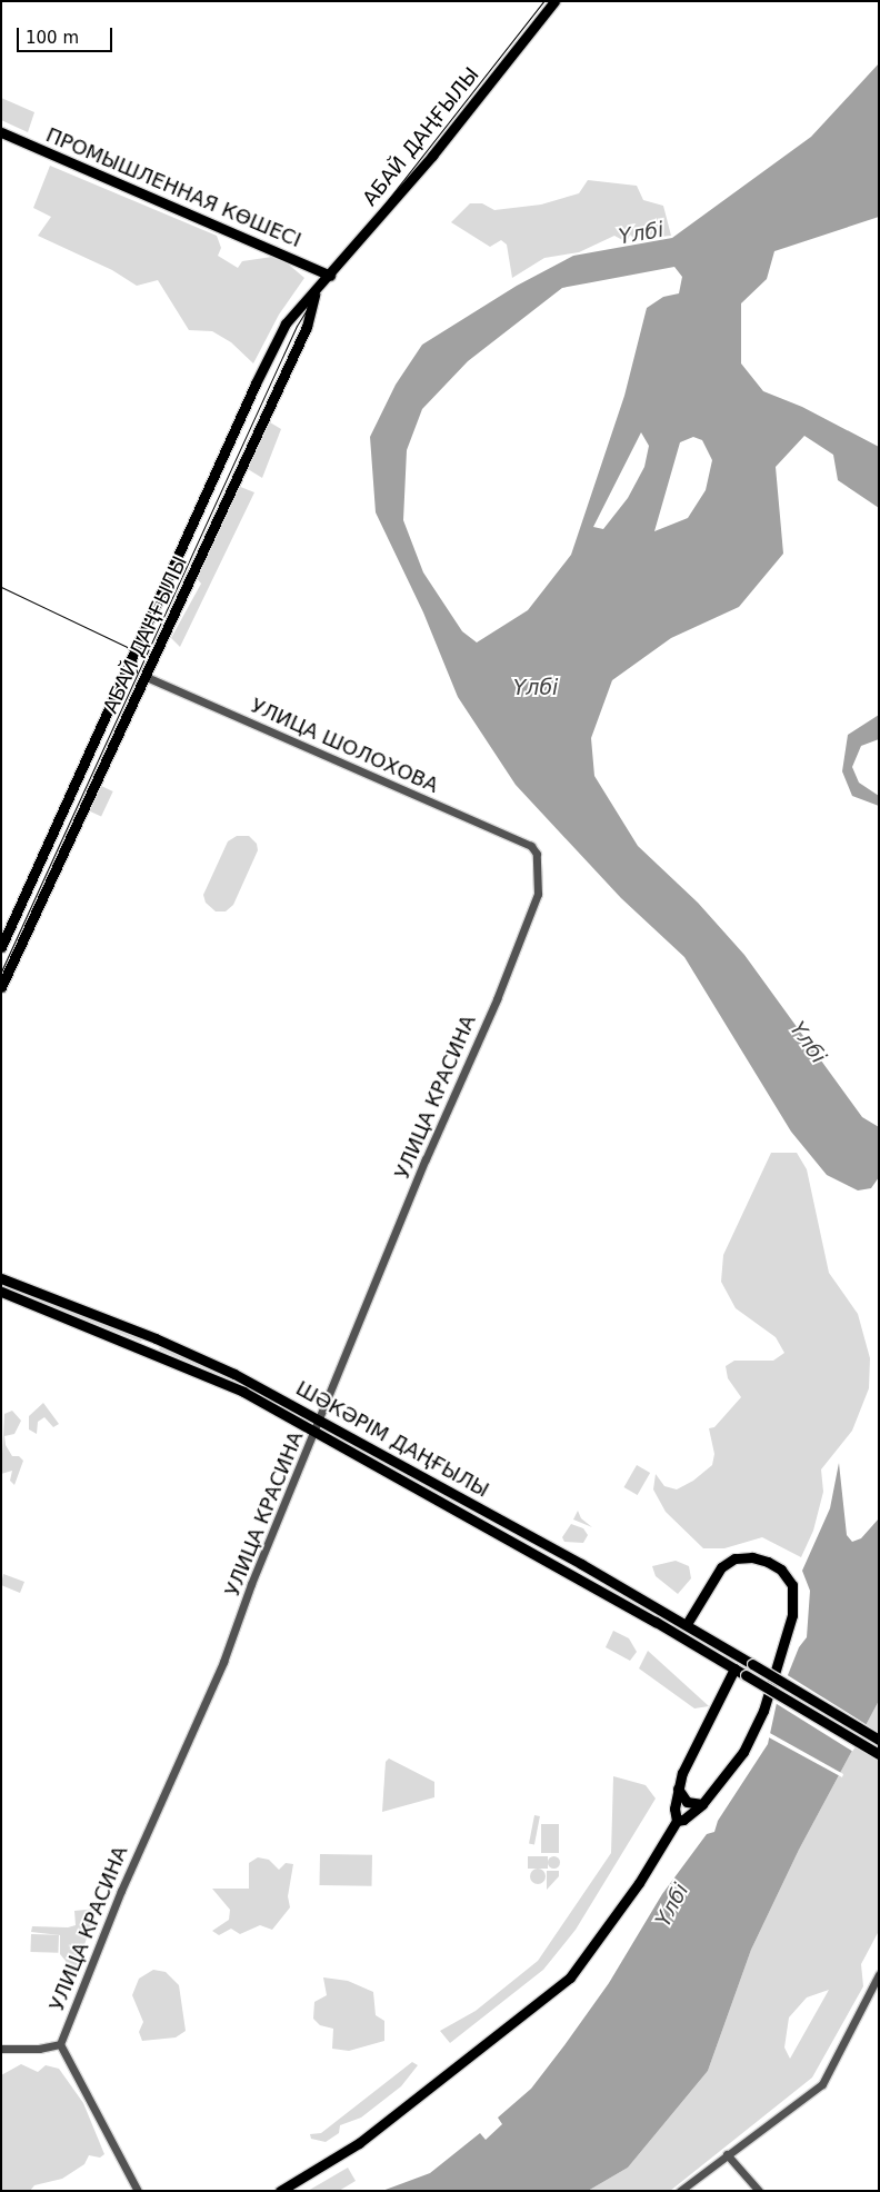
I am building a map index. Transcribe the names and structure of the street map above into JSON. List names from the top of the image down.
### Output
{
  "streets": {
    "main road": ["АБАЙ ДАҢҒЫЛЫ", "ПРОМЫШЛЕННАЯ КӨШЕСІ", "ШӘКӘРІМ ДАҢҒЫЛЫ"],
    "street": ["УЛИЦА ШОЛОХОВА", "УЛИЦА КРАСИНА"]
  },
  "crossings": [
    ["АБАЙ ДАҢҒЫЛЫ", "ПРОМЫШЛЕННАЯ КӨШЕСІ"],
    ["АБАЙ ДАҢҒЫЛЫ", "УЛИЦА ШОЛОХОВА"],
    ["УЛИЦА ШОЛОХОВА", "УЛИЦА КРАСИНА"],
    ["УЛИЦА КРАСИНА", "ШӘКӘРІМ ДАҢҒЫЛЫ"]
  ],
  "water": ["Үлбі"],
  "scale_bar": "100 m"
}
